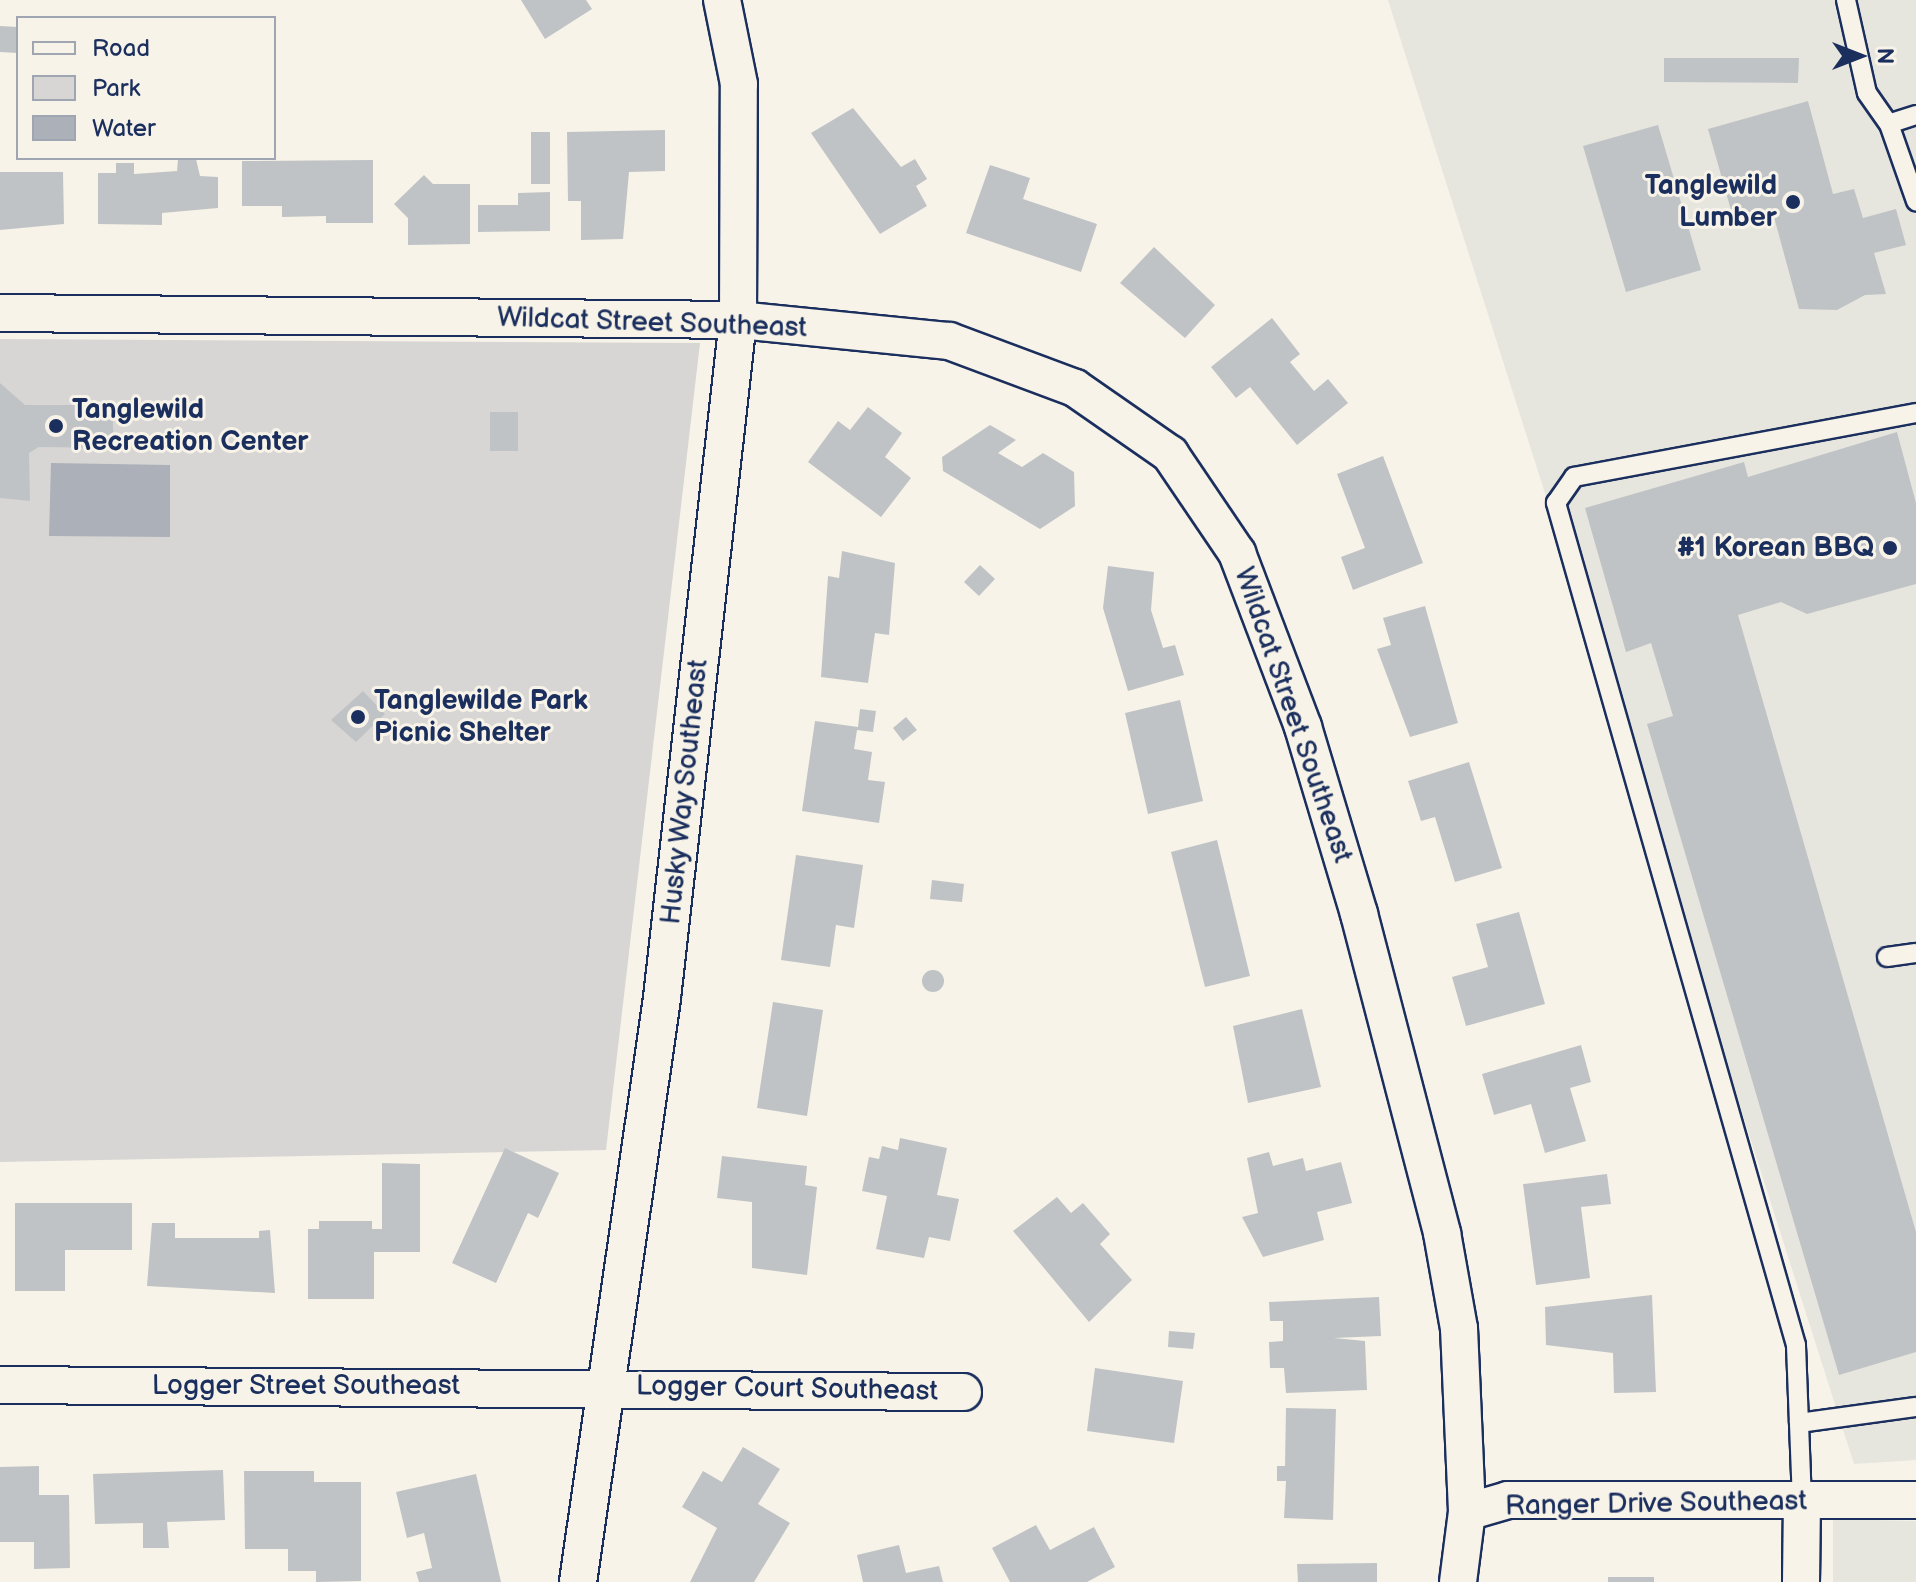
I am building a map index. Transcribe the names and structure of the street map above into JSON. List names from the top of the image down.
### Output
{
  "streets": {
    "street": [
      "Wildcat Street Southeast",
      "Husky Way Southeast",
      "Logger Street Southeast",
      "Logger Court Southeast",
      "Ranger Drive Southeast"
    ]
  },
  "crossings": [
    ["Wildcat Street Southeast", "Husky Way Southeast"],
    ["Wildcat Street Southeast", "Ranger Drive Southeast"],
    ["Husky Way Southeast", "Logger Street Southeast"],
    ["Husky Way Southeast", "Logger Court Southeast"],
    ["Logger Street Southeast", "Logger Court Southeast"]
  ],
  "places": [
    "Tanglewild Lumber",
    "Tanglewild Recreation Center",
    "#1 Korean BBQ",
    "Tanglewilde Park Picnic Shelter"
  ],
  "legend": ["Road", "Park", "Water"],
  "north": "right"
}
